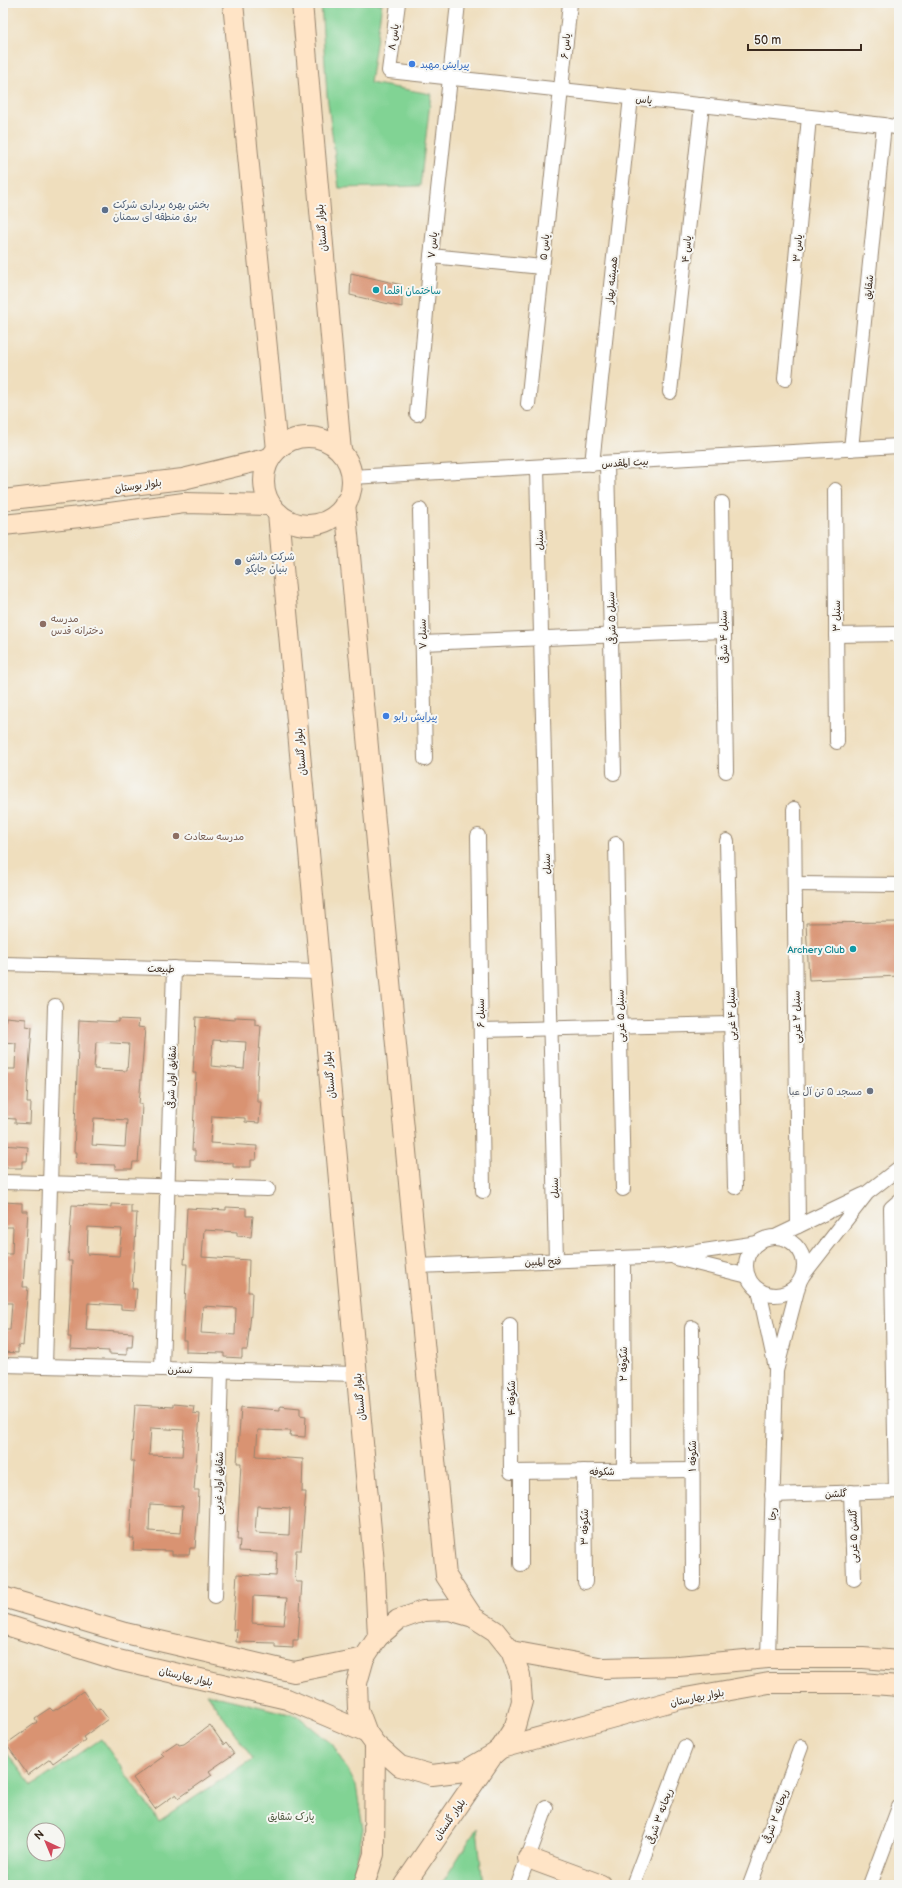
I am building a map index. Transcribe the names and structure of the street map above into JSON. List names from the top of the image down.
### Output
{
  "streets": {
    "main road": ["بلوار گلستان", "بلوار بوستان", "بلوار بهارستان"],
    "street": [
      "یاس ۸",
      "یاس ۶",
      "یاس",
      "یاس ۷",
      "یاس ۵",
      "یاس ۳",
      "یاس ۴",
      "همیشه بهار",
      "شقایق",
      "بیت المقدس",
      "سنبل",
      "سنبل ۳",
      "سنبل ۵ شرقی",
      "سنبل ۷",
      "سنبل ۴ شرقی",
      "طبیعت",
      "سنبل ۶",
      "سنبل ۴ غربی",
      "سنبل ۵ غربی",
      "سنبل ۲ غربی",
      "شقایق اول شرقی",
      "فتح المبین",
      "شکوفه ۲",
      "نسترن",
      "شکوفه ۴",
      "شکوفه ۱",
      "شکوفه",
      "شقایق اول غربی",
      "گلشن",
      "رجا",
      "شکوفه ۳",
      "گلشن ۵ غربی",
      "ریحانه ۳ شرقی",
      "ریحانه ۲ شرقی"
    ]
  },
  "crossings": [
    ["یاس ۸", "یاس"],
    ["یاس ۶", "یاس"],
    ["یاس ۶", "یاس ۵"],
    ["یاس", "یاس ۷"],
    ["یاس", "یاس ۵"],
    ["یاس", "یاس ۳"],
    ["یاس", "یاس ۴"],
    ["یاس", "همیشه بهار"],
    ["یاس", "شقایق"],
    ["بلوار گلستان", "بیت المقدس"],
    ["بلوار گلستان", "بلوار بوستان"],
    ["بلوار گلستان", "طبیعت"],
    ["بلوار گلستان", "نسترن"],
    ["بلوار گلستان", "بلوار بهارستان"],
    ["همیشه بهار", "بیت المقدس"],
    ["شقایق", "بیت المقدس"],
    ["بیت المقدس", "بلوار بوستان"],
    ["بیت المقدس", "سنبل"],
    ["بیت المقدس", "سنبل ۵ شرقی"],
    ["سنبل", "فتح المبین"],
    ["طبیعت", "شقایق اول شرقی"],
    ["فتح المبین", "شکوفه ۲"],
    ["شکوفه ۲", "شکوفه"],
    ["نسترن", "شقایق اول غربی"],
    ["شکوفه ۴", "شکوفه"],
    ["شکوفه ۱", "شکوفه"],
    ["شکوفه", "شکوفه ۳"],
    ["گلشن", "رجا"],
    ["گلشن", "گلشن ۵ غربی"]
  ],
  "parks": ["پارک شقایق"],
  "places": [
    "پیرایش مهبد",
    "بخش بهره برداری شرکت برق منطقه ای سمنان",
    "ساختمان اقلما",
    "شرکت دانش بنیان جاپکو",
    "مدرسه دخترانه قدس",
    "پیرایش رابو",
    "مدرسه سعادت",
    "Archery Club",
    "مسجد ۵ تن آل عبا"
  ],
  "scale_bar": "50 m",
  "north": "top left"
}
